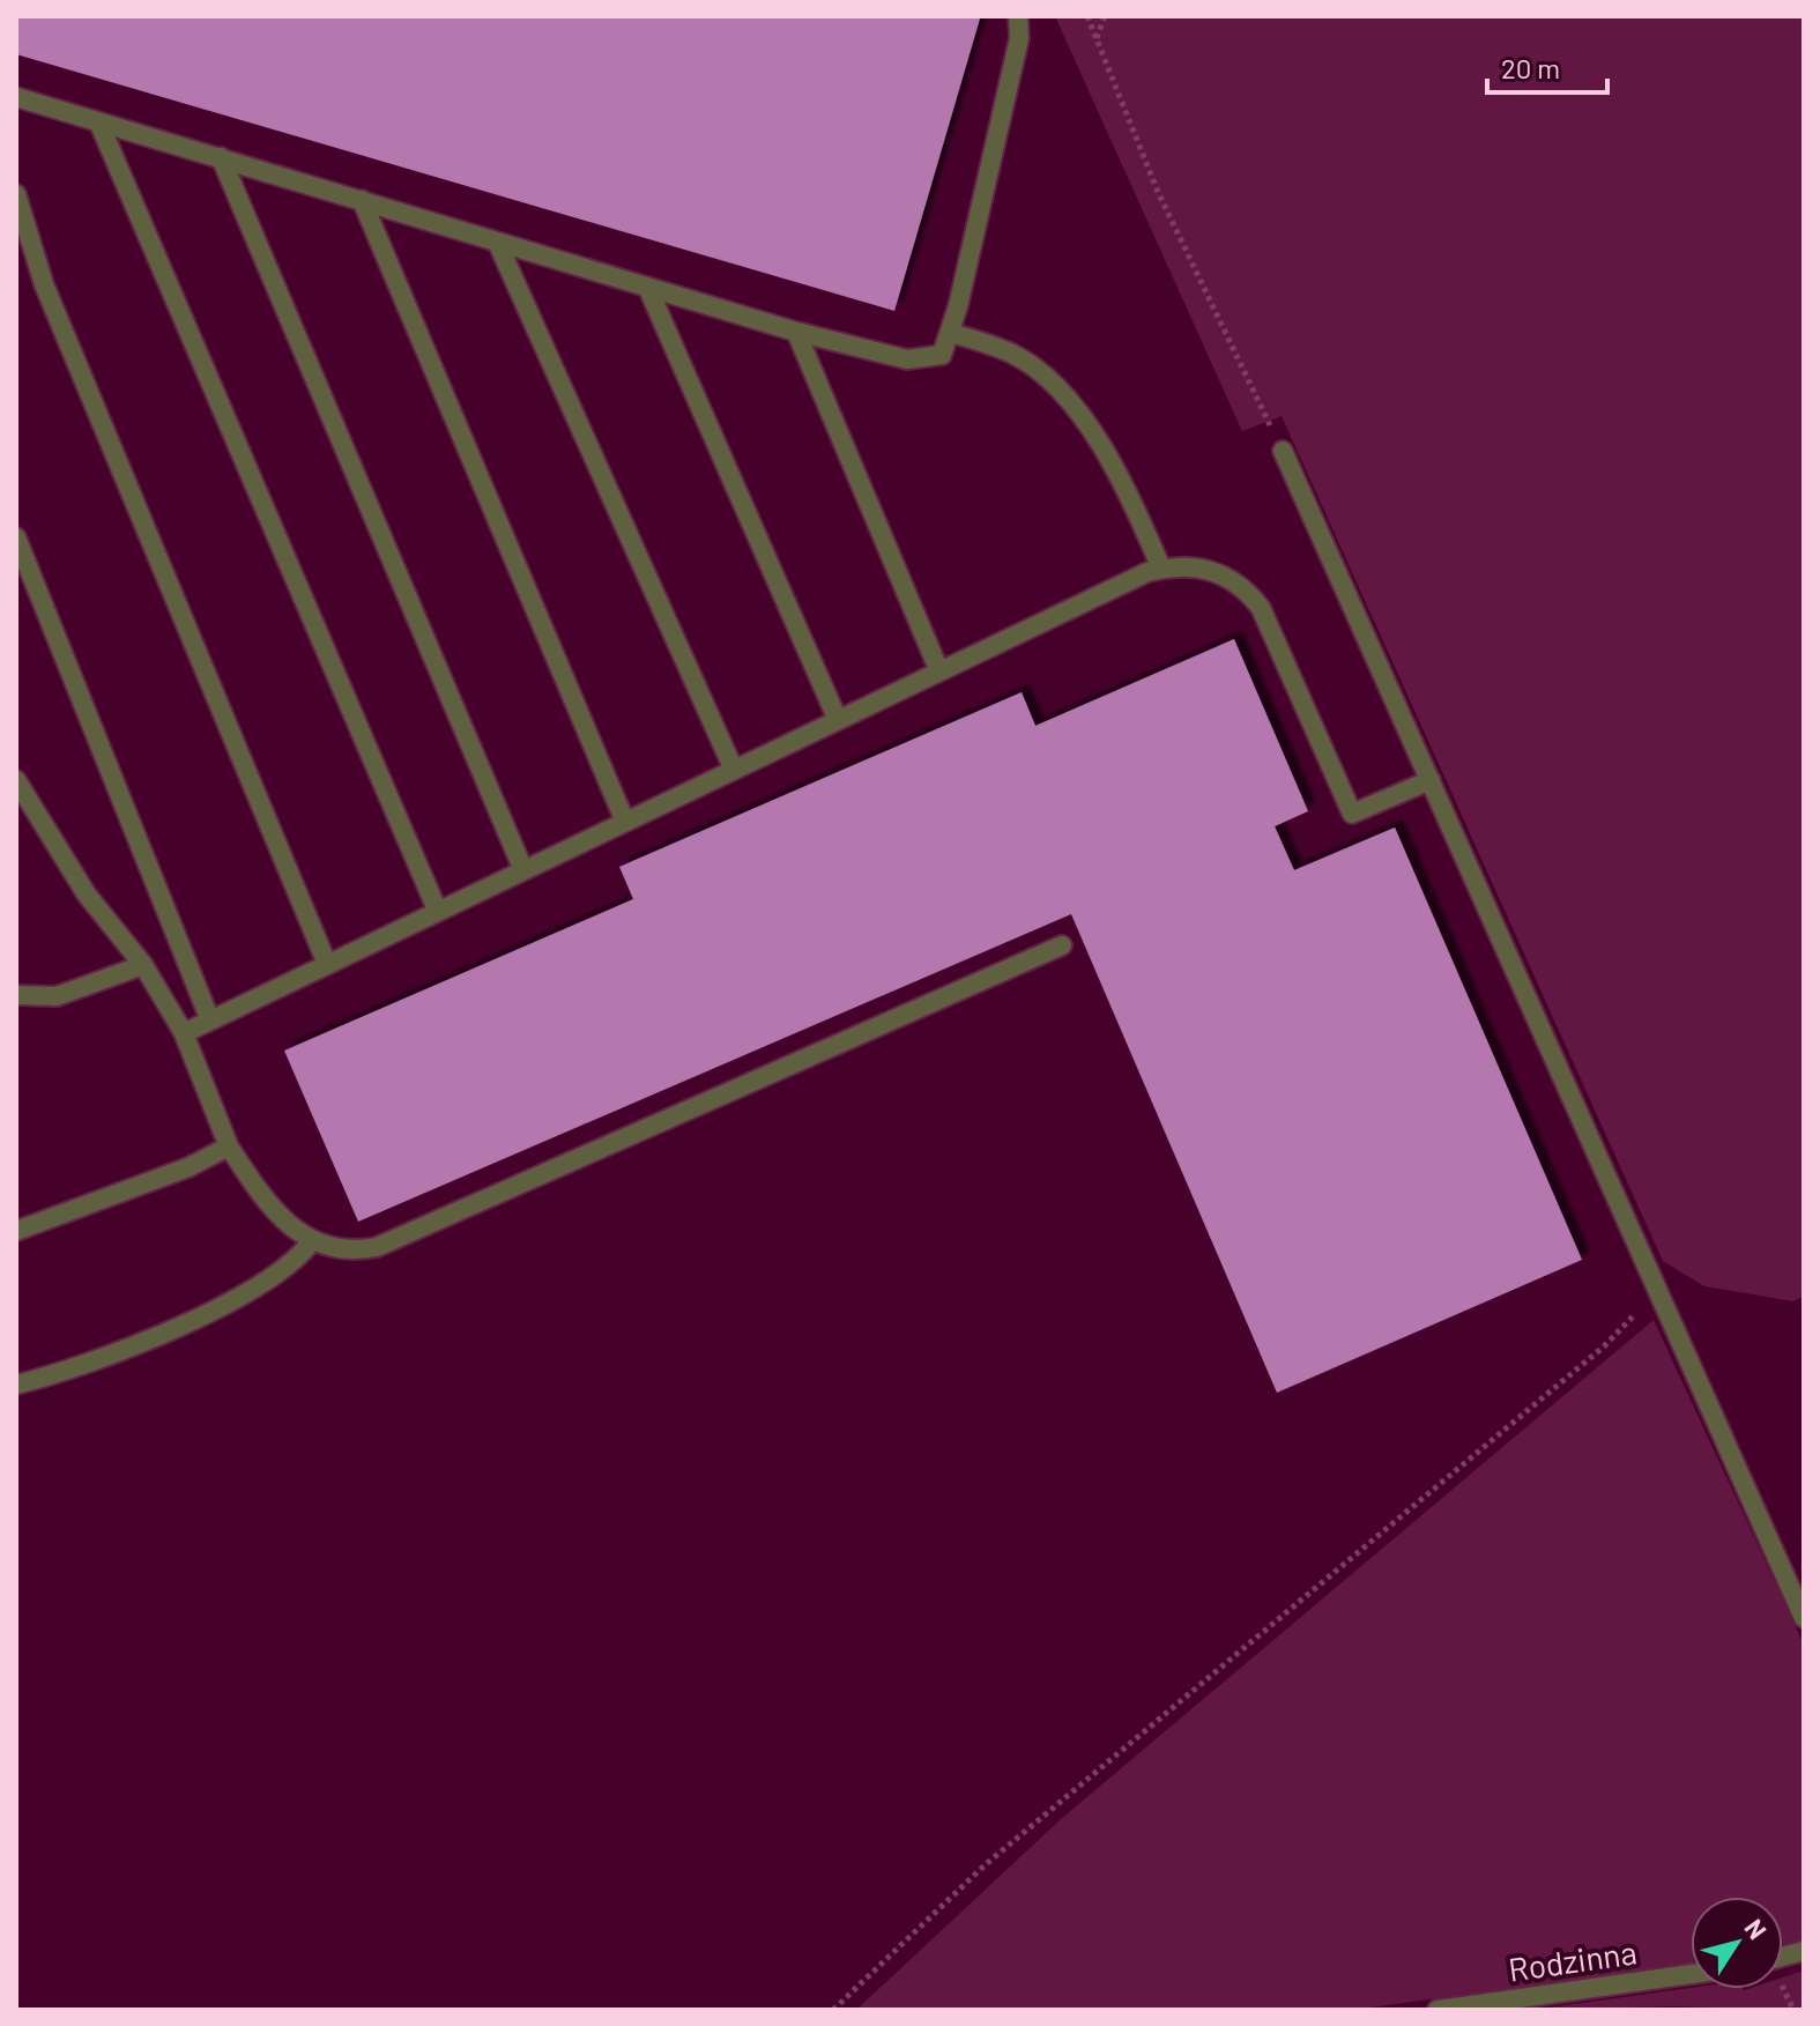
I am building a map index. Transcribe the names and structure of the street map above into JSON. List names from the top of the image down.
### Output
{
  "streets": {
    "lane": ["Rodzinna"]
  },
  "scale_bar": "20 m",
  "north": "top right"
}
